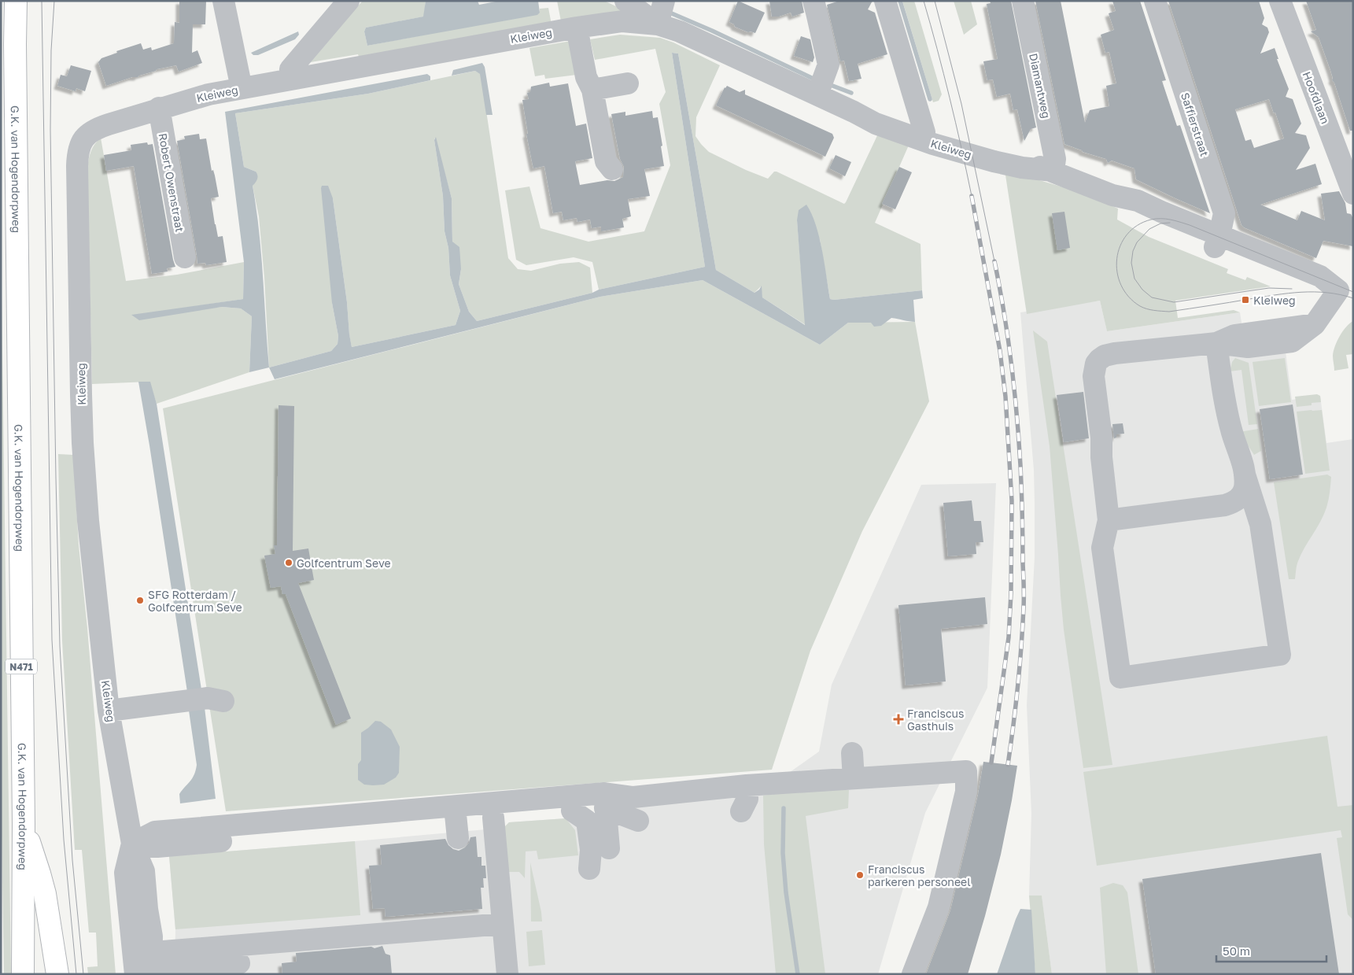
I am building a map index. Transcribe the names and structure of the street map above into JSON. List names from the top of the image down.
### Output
{
  "streets": {
    "main road": ["G.K. van Hogendorpweg", "N471"],
    "street": [
      "Kleiweg",
      "Diamantweg",
      "Hoofdlaan",
      "Saffierstraat",
      "Robert Owenstraat"
    ]
  },
  "crossings": [
    ["Kleiweg", "Diamantweg"],
    ["Kleiweg", "Saffierstraat"],
    ["Kleiweg", "Robert Owenstraat"]
  ],
  "places": {
    "transit": ["Kleiweg"],
    "other": ["Golfcentrum Seve", "SFG Rotterdam / Golfcentrum Seve", "Franciscus parkeren personeel"],
    "health": ["Franciscus Gasthuis"]
  },
  "scale_bar": "50 m"
}
